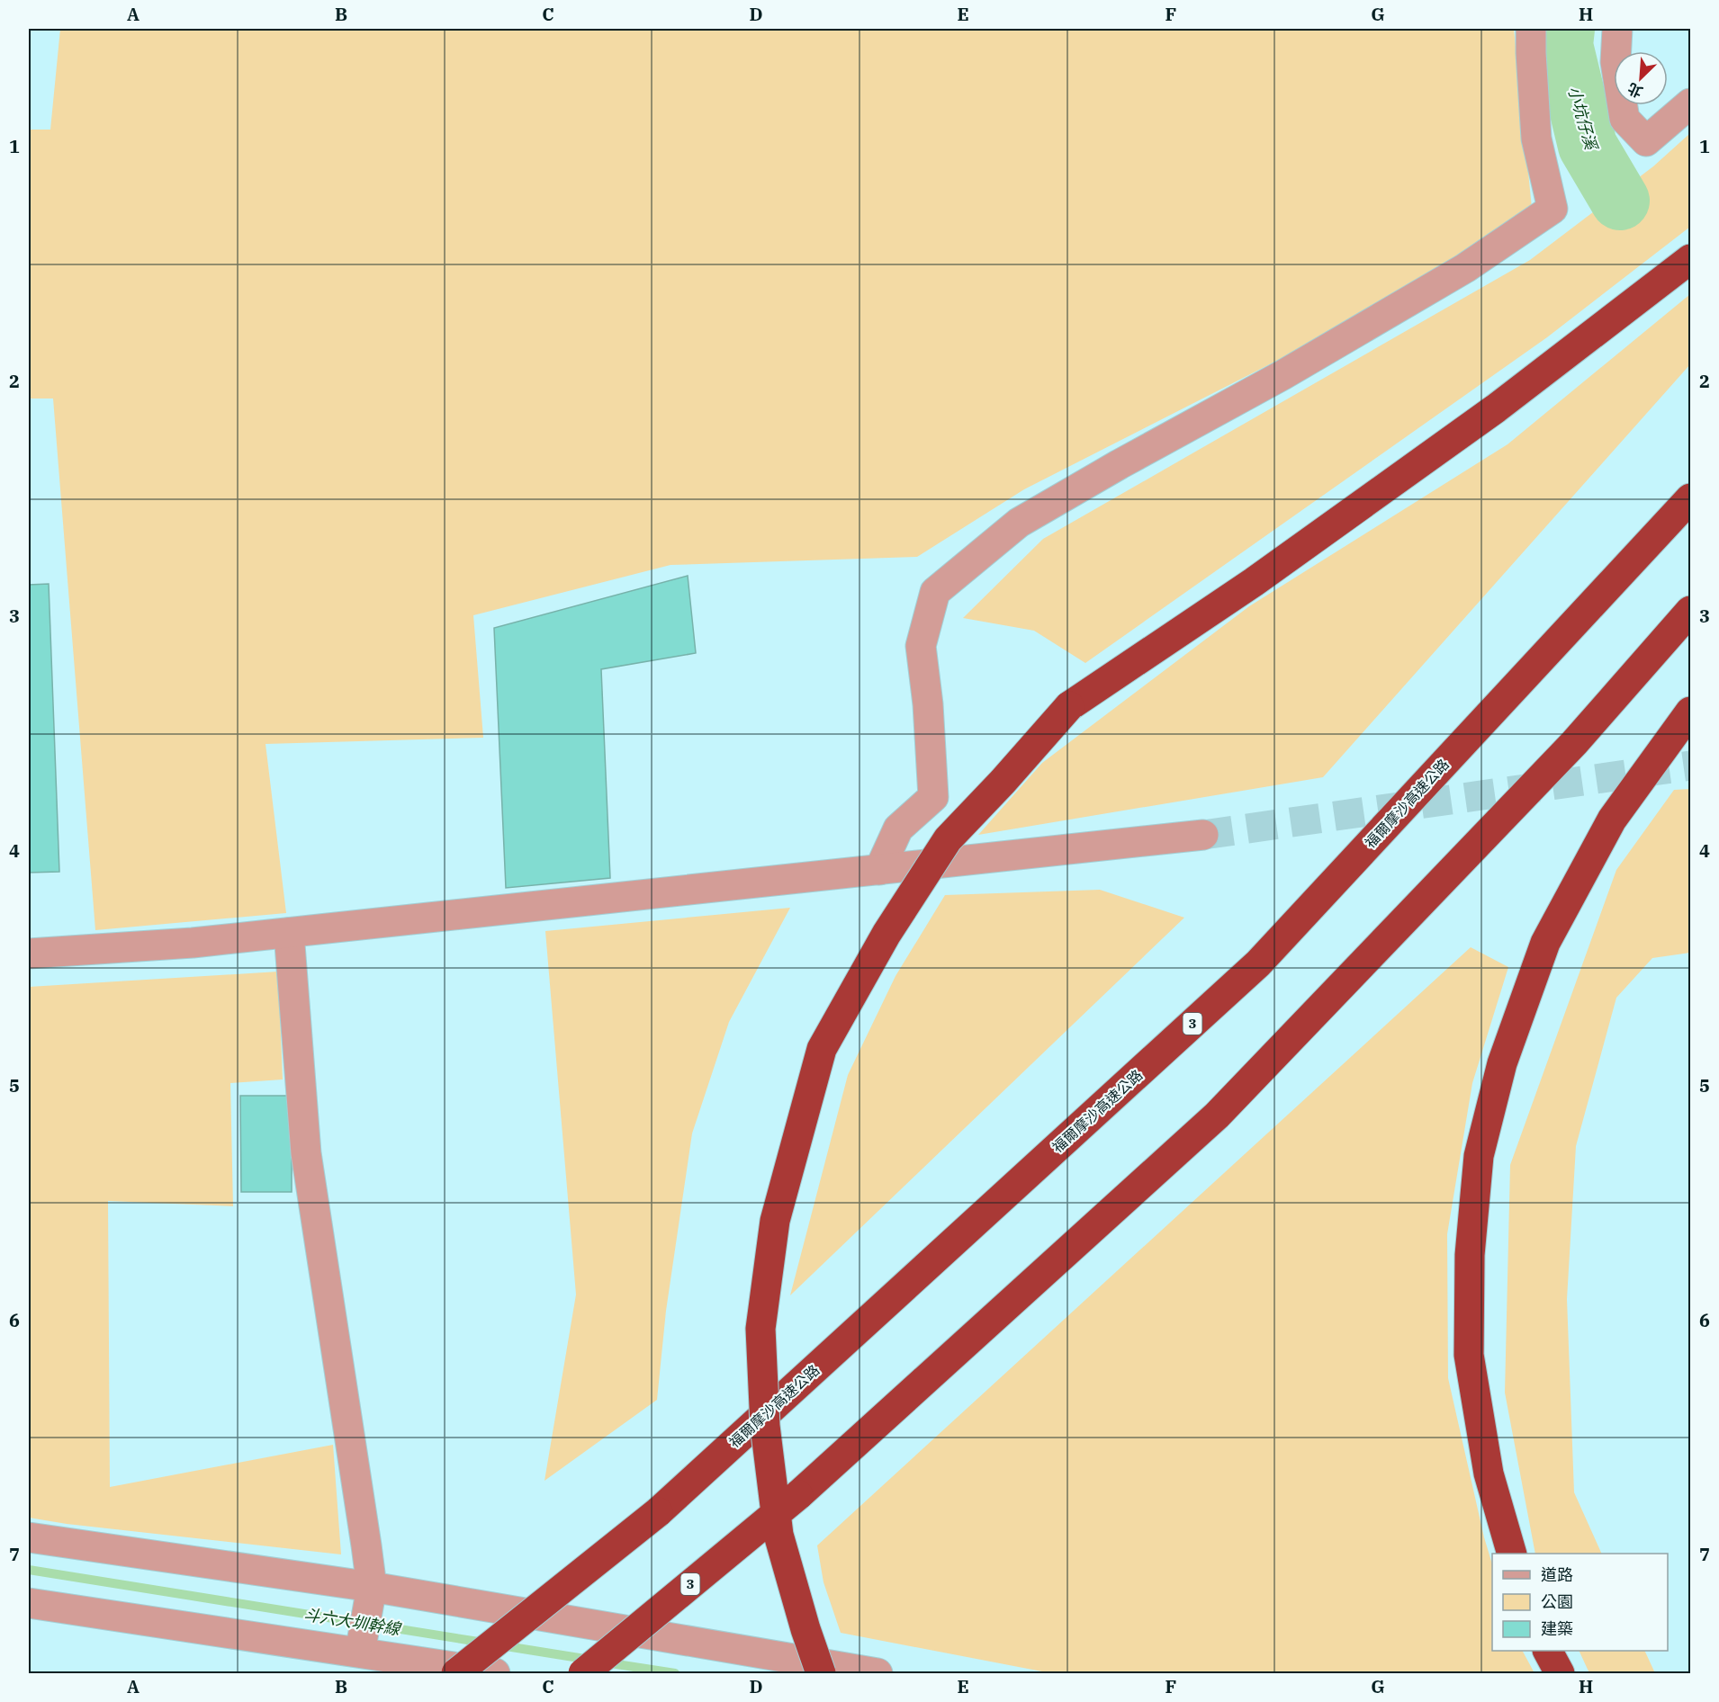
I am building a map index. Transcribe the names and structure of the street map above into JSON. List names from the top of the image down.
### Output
{
  "streets": {
    "highway": ["福爾摩沙高速公路", "3"]
  },
  "water": ["小坑仔溪", "斗六大圳幹線"],
  "legend": ["道路", "公園", "建築"],
  "north": "bottom left",
  "grid": {
    "columns": [
      "A",
      "B",
      "C",
      "D",
      "E",
      "F",
      "G",
      "H"
    ],
    "rows": [
      "1",
      "2",
      "3",
      "4",
      "5",
      "6",
      "7"
    ]
  }
}
